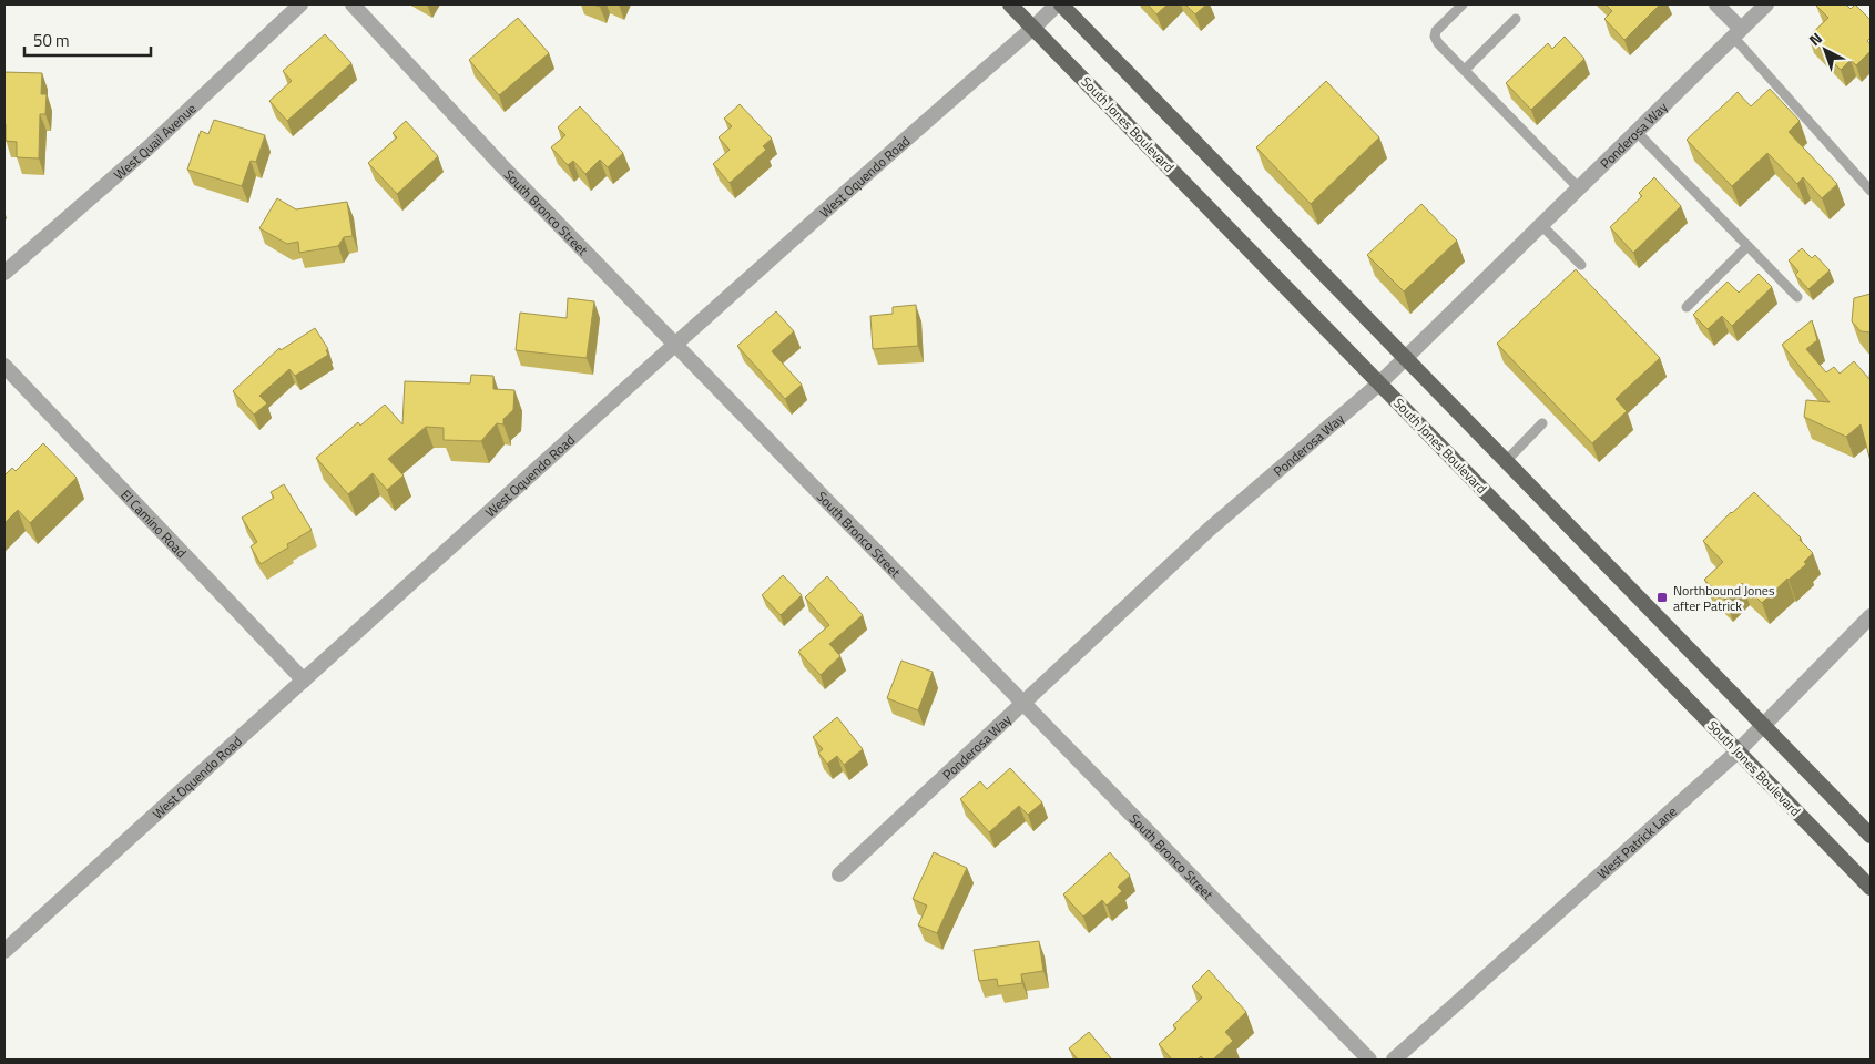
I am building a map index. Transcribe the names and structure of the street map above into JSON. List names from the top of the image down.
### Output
{
  "streets": {
    "main road": ["South Jones Boulevard"],
    "street": [
      "Ponderosa Way",
      "West Quail Avenue",
      "West Oquendo Road",
      "South Bronco Street",
      "El Camino Road",
      "West Patrick Lane"
    ]
  },
  "crossings": [
    ["South Jones Boulevard", "Ponderosa Way"],
    ["South Jones Boulevard", "West Oquendo Road"],
    ["South Jones Boulevard", "West Patrick Lane"],
    ["Ponderosa Way", "South Bronco Street"],
    ["West Oquendo Road", "South Bronco Street"],
    ["West Oquendo Road", "El Camino Road"]
  ],
  "places": {
    "transit": ["Northbound Jones after Patrick"]
  },
  "scale_bar": "50 m",
  "north": "top left"
}
